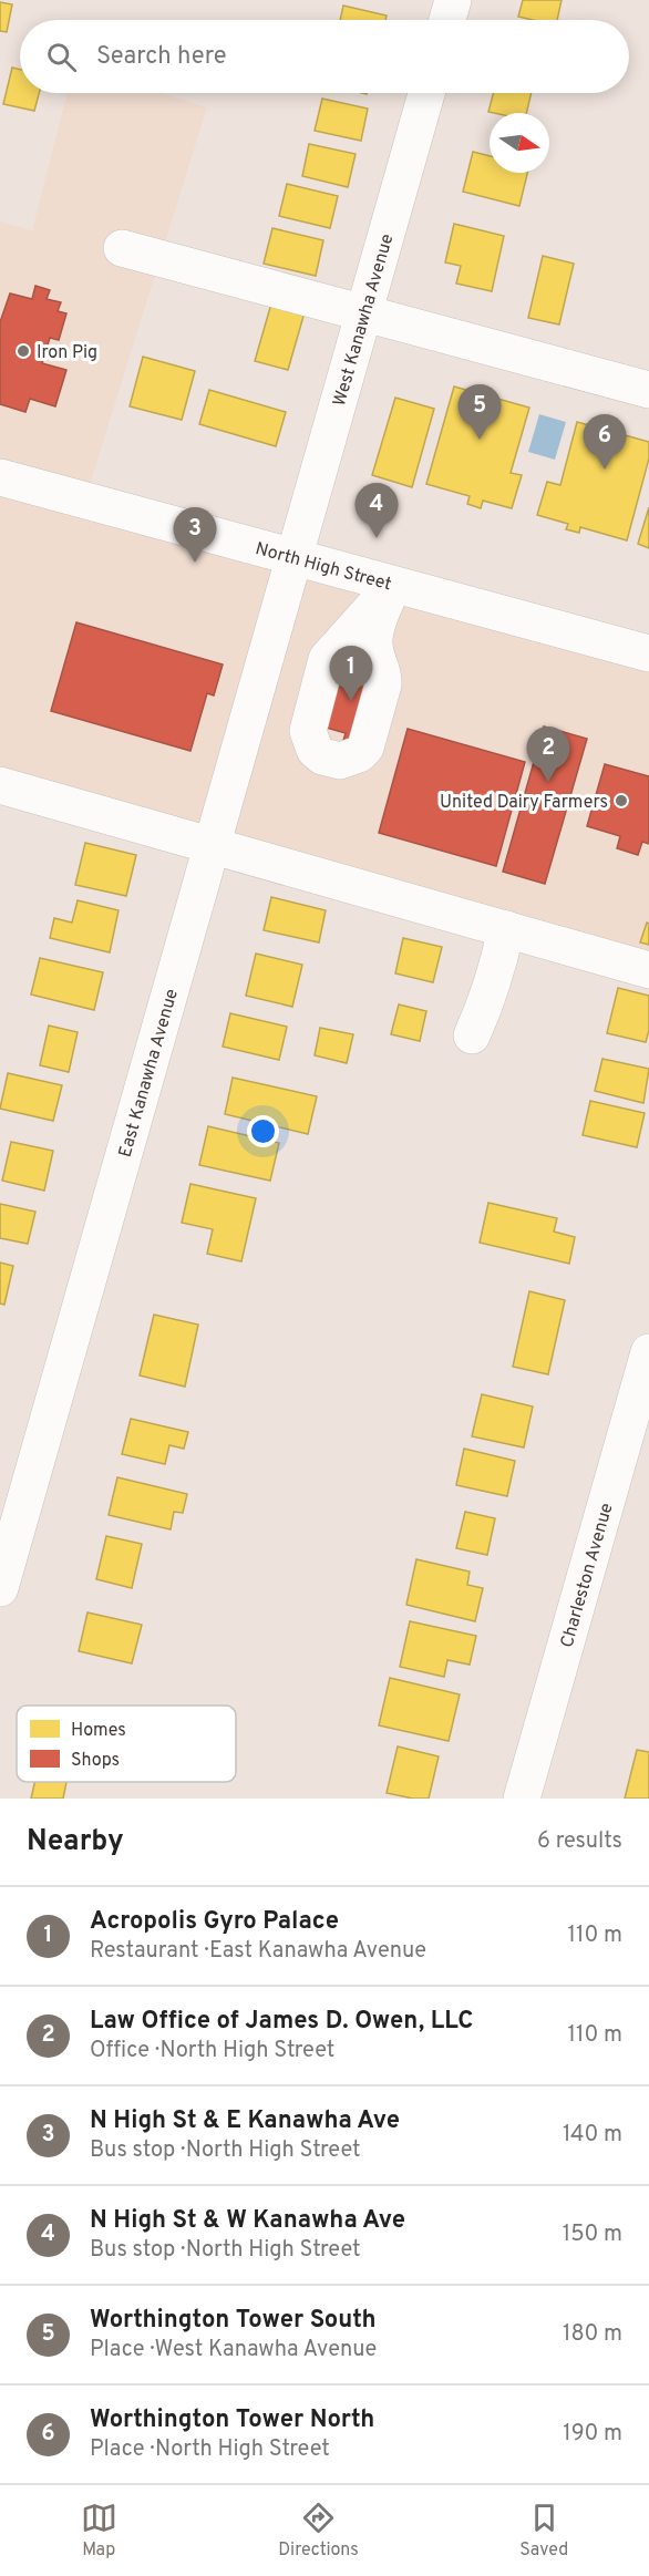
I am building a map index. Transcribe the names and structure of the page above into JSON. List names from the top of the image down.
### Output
{
  "streets": {
    "street": [
      "West Kanawha Avenue",
      "North High Street",
      "East Kanawha Avenue",
      "Charleston Avenue"
    ]
  },
  "crossings": [
    ["West Kanawha Avenue", "North High Street"],
    ["West Kanawha Avenue", "East Kanawha Avenue"],
    ["North High Street", "East Kanawha Avenue"]
  ],
  "places": ["Iron Pig", "United Dairy Farmers"],
  "legend": ["Homes", "Shops"],
  "north": "right",
  "page": {
    "search": "Search here",
    "pins": [
      "5",
      "6",
      "4",
      "3",
      "1",
      "2"
    ],
    "heading": ["Nearby", "6 results"],
    "list": [
      {
        "mark": "1",
        "name": "Acropolis Gyro Palace",
        "note": "Restaurant · East Kanawha Avenue",
        "value": "110 m"
      },
      {
        "mark": "2",
        "name": "Law Office of James D. Owen, LLC",
        "note": "Office · North High Street",
        "value": "110 m"
      },
      {
        "mark": "3",
        "name": "N High St & E Kanawha Ave",
        "note": "Bus stop · North High Street",
        "value": "140 m"
      },
      {
        "mark": "4",
        "name": "N High St & W Kanawha Ave",
        "note": "Bus stop · North High Street",
        "value": "150 m"
      },
      {
        "mark": "5",
        "name": "Worthington Tower South",
        "note": "Place · West Kanawha Avenue",
        "value": "180 m"
      },
      {
        "mark": "6",
        "name": "Worthington Tower North",
        "note": "Place · North High Street",
        "value": "190 m"
      }
    ],
    "nav": ["Map", "Directions", "Saved"]
  }
}
